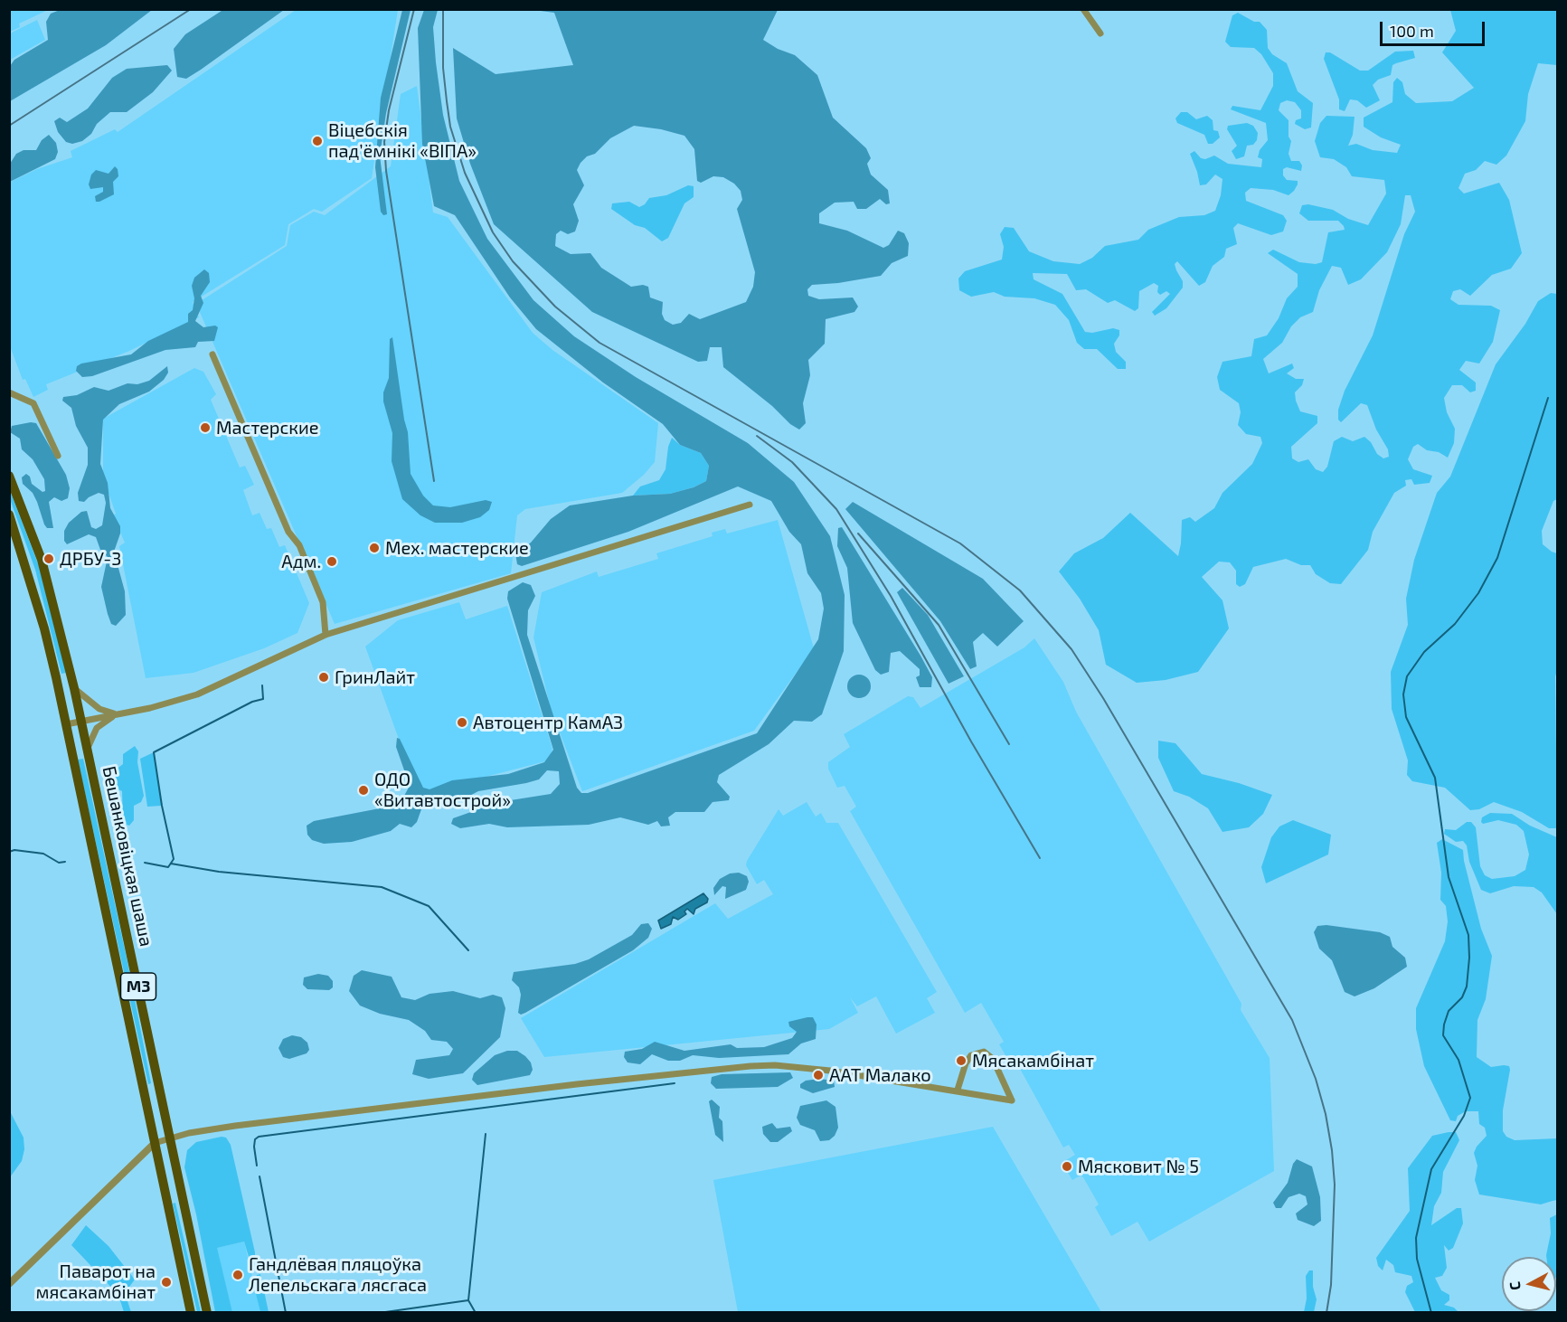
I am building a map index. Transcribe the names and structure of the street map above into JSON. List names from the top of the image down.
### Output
{
  "streets": {
    "main road": ["Бешанковіцкая шаша", "М3"]
  },
  "places": [
    "Віцебскія падʼёмнікі «ВІПА»",
    "Мастерские",
    "Мех. мастерские",
    "ДРБУ-3",
    "Адм.",
    "ГринЛайт",
    "Автоцентр КамАЗ",
    "ОДО «Витавтострой»",
    "Мясакамбінат",
    "ААТ Малако",
    "Мясковит № 5",
    "Гандлёвая пляцоўка Лепельскага лясгаса",
    "Паварот на мясакамбінат"
  ],
  "scale_bar": "100 m",
  "north": "left"
}
